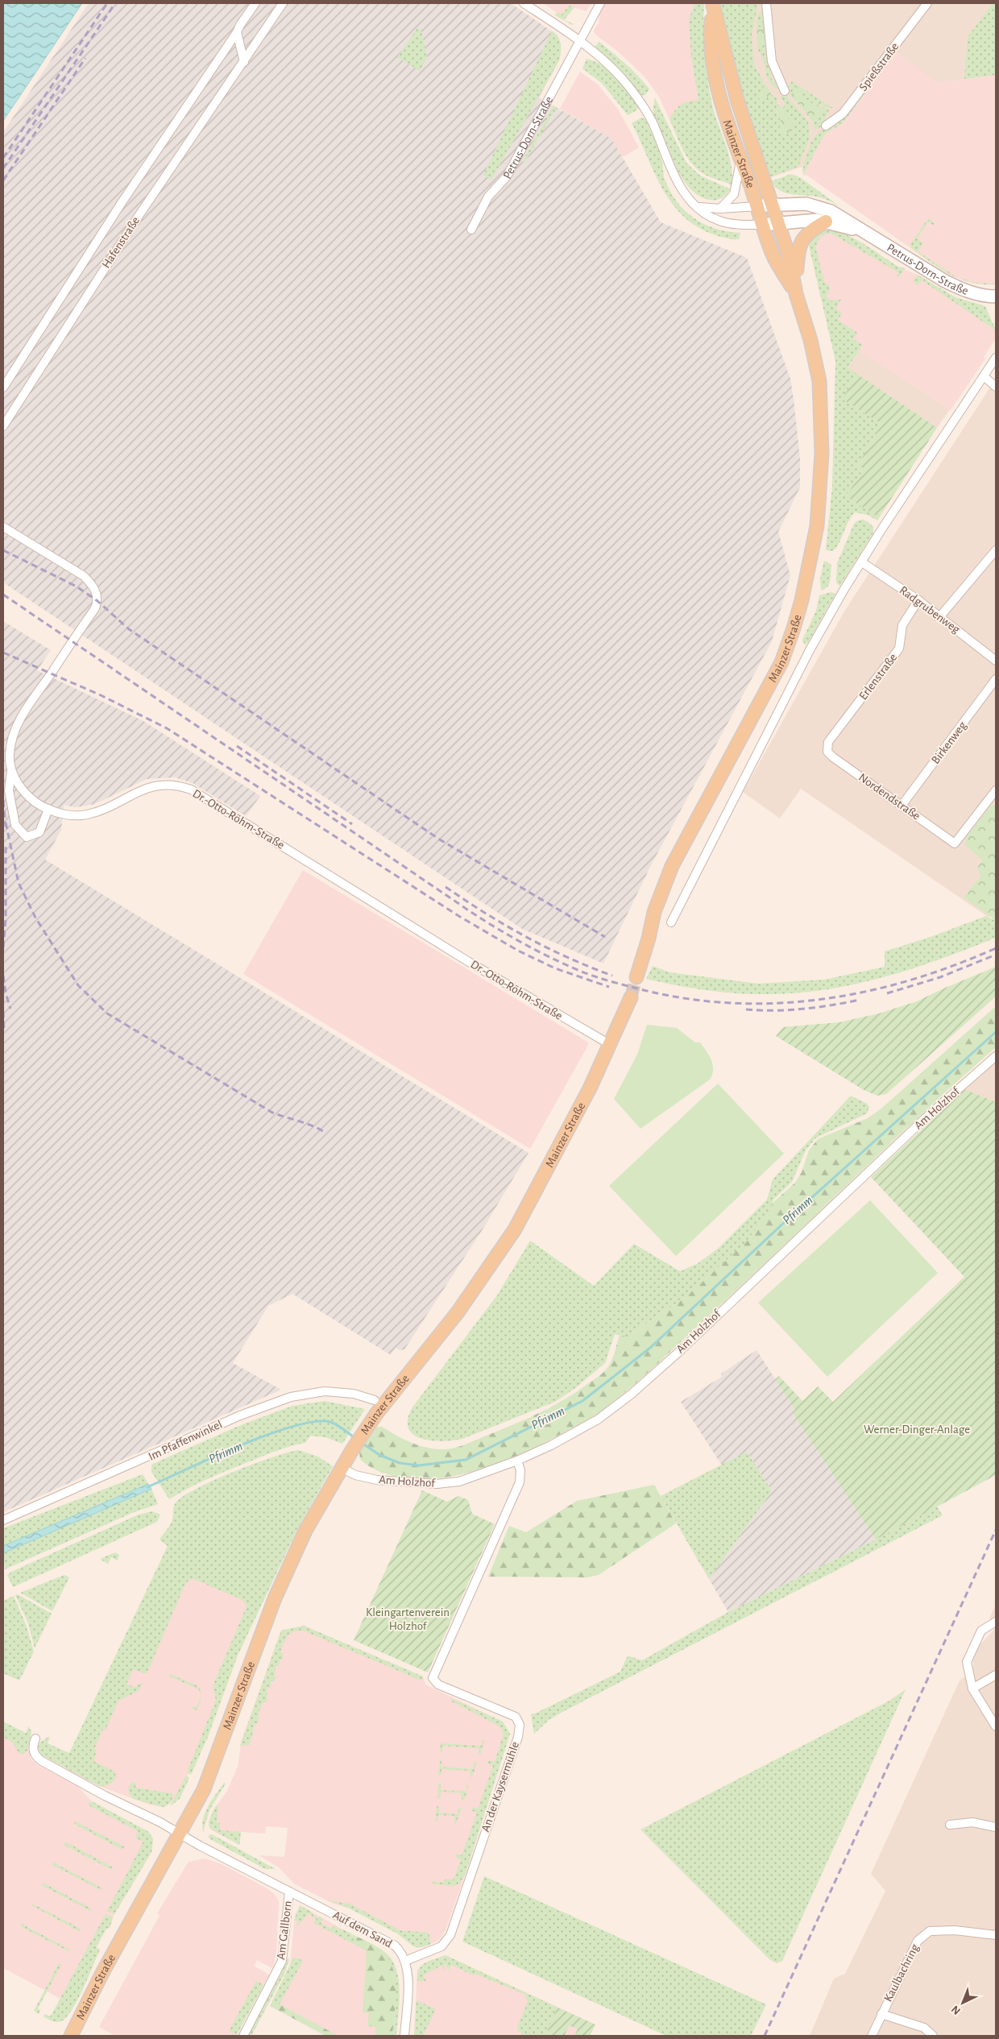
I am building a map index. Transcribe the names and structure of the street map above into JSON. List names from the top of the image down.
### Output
{
  "streets": {
    "main road": ["Petrus-Dorn-Straße", "Mainzer Straße"],
    "street": [
      "Spießstraße",
      "Hafenstraße",
      "Radgrubenweg",
      "Erlenstraße",
      "Birkenweg",
      "Nordendstraße",
      "Dr.-Otto-Röhm-Straße",
      "Am Holzhof",
      "Im Pfaffenwinkel",
      "An der Kaysermühle",
      "Auf dem Sand",
      "Am Gallborn",
      "Kaulbachring"
    ]
  },
  "crossings": [
    ["Petrus-Dorn-Straße", "Mainzer Straße"],
    ["Mainzer Straße", "Radgrubenweg"],
    ["Mainzer Straße", "Dr.-Otto-Röhm-Straße"],
    ["Mainzer Straße", "Am Holzhof"],
    ["Mainzer Straße", "Im Pfaffenwinkel"],
    ["Mainzer Straße", "Am Gallborn"],
    ["Radgrubenweg", "Erlenstraße"],
    ["Erlenstraße", "Nordendstraße"],
    ["Birkenweg", "Nordendstraße"],
    ["Am Holzhof", "An der Kaysermühle"],
    ["An der Kaysermühle", "Auf dem Sand"],
    ["Auf dem Sand", "Am Gallborn"]
  ],
  "water": ["Pfrimm"],
  "parks": ["Werner-Dinger-Anlage", "Kleingartenverein Holzhof"],
  "north": "bottom left"
}
